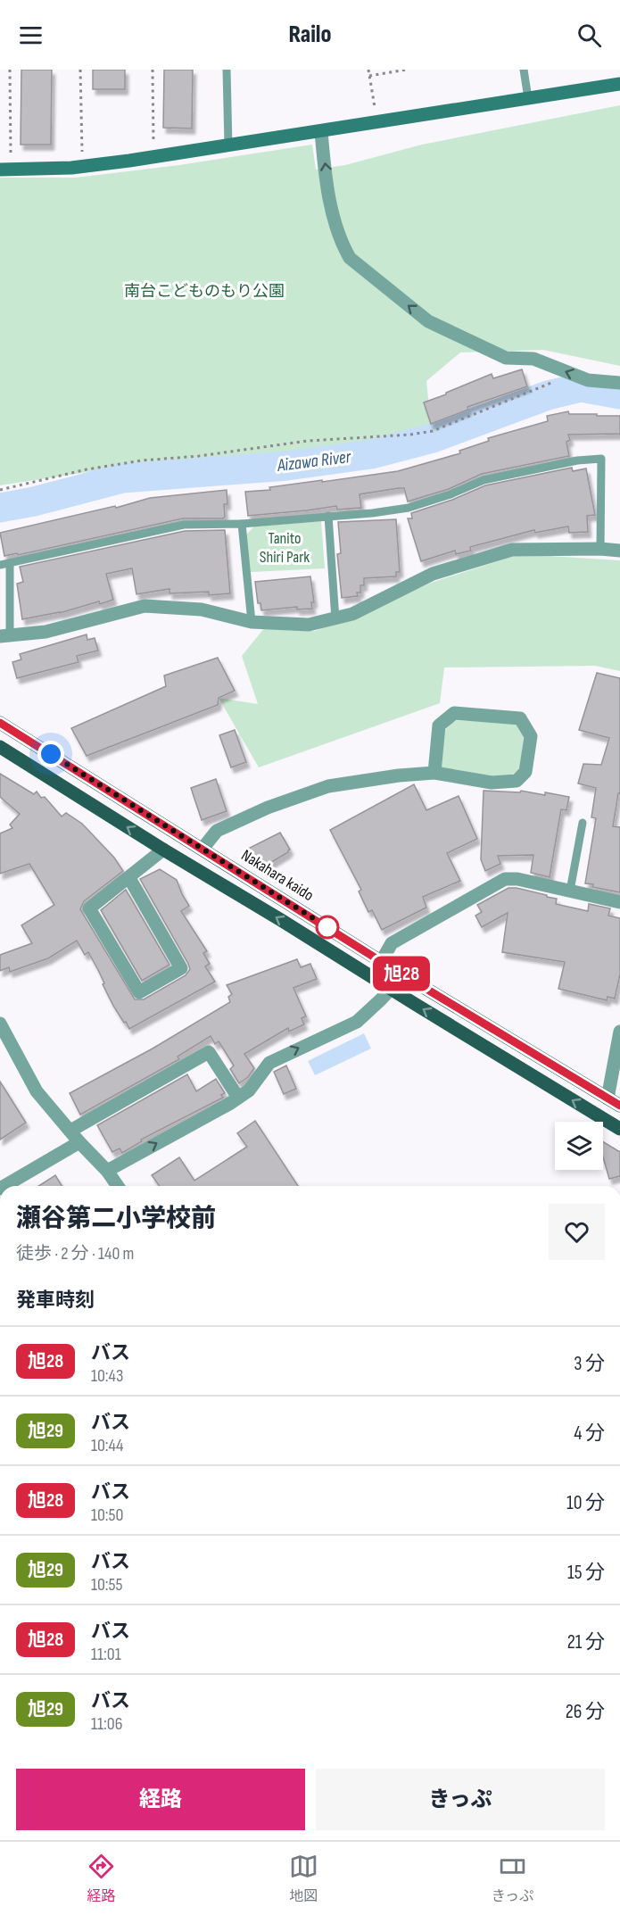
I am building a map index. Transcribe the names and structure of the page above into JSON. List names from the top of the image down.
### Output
{
  "streets": {
    "main road": ["Nakahara kaido"]
  },
  "water": ["Aizawa River"],
  "parks": ["南台こどものもり公園", "Tanito Shiri Park"],
  "lines": ["bus line 旭28"],
  "page": {
    "header": "Railo",
    "on_map": "旭28",
    "heading": [
      ["瀬谷第二小学校前", "徒歩 · 2 分 · 140 m"],
      "発車時刻"
    ],
    "list": [
      {
        "mark": "旭28",
        "name": "バス",
        "note": "10:43",
        "value": "3 分"
      },
      {
        "mark": "旭29",
        "name": "バス",
        "note": "10:44",
        "value": "4 分"
      },
      {
        "mark": "旭28",
        "name": "バス",
        "note": "10:50",
        "value": "10 分"
      },
      {
        "mark": "旭29",
        "name": "バス",
        "note": "10:55",
        "value": "15 分"
      },
      {
        "mark": "旭28",
        "name": "バス",
        "note": "11:01",
        "value": "21 分"
      },
      {
        "mark": "旭29",
        "name": "バス",
        "note": "11:06",
        "value": "26 分"
      }
    ],
    "buttons": ["経路", "きっぷ"],
    "tabs": ["経路", "地図", "きっぷ"]
  }
}
